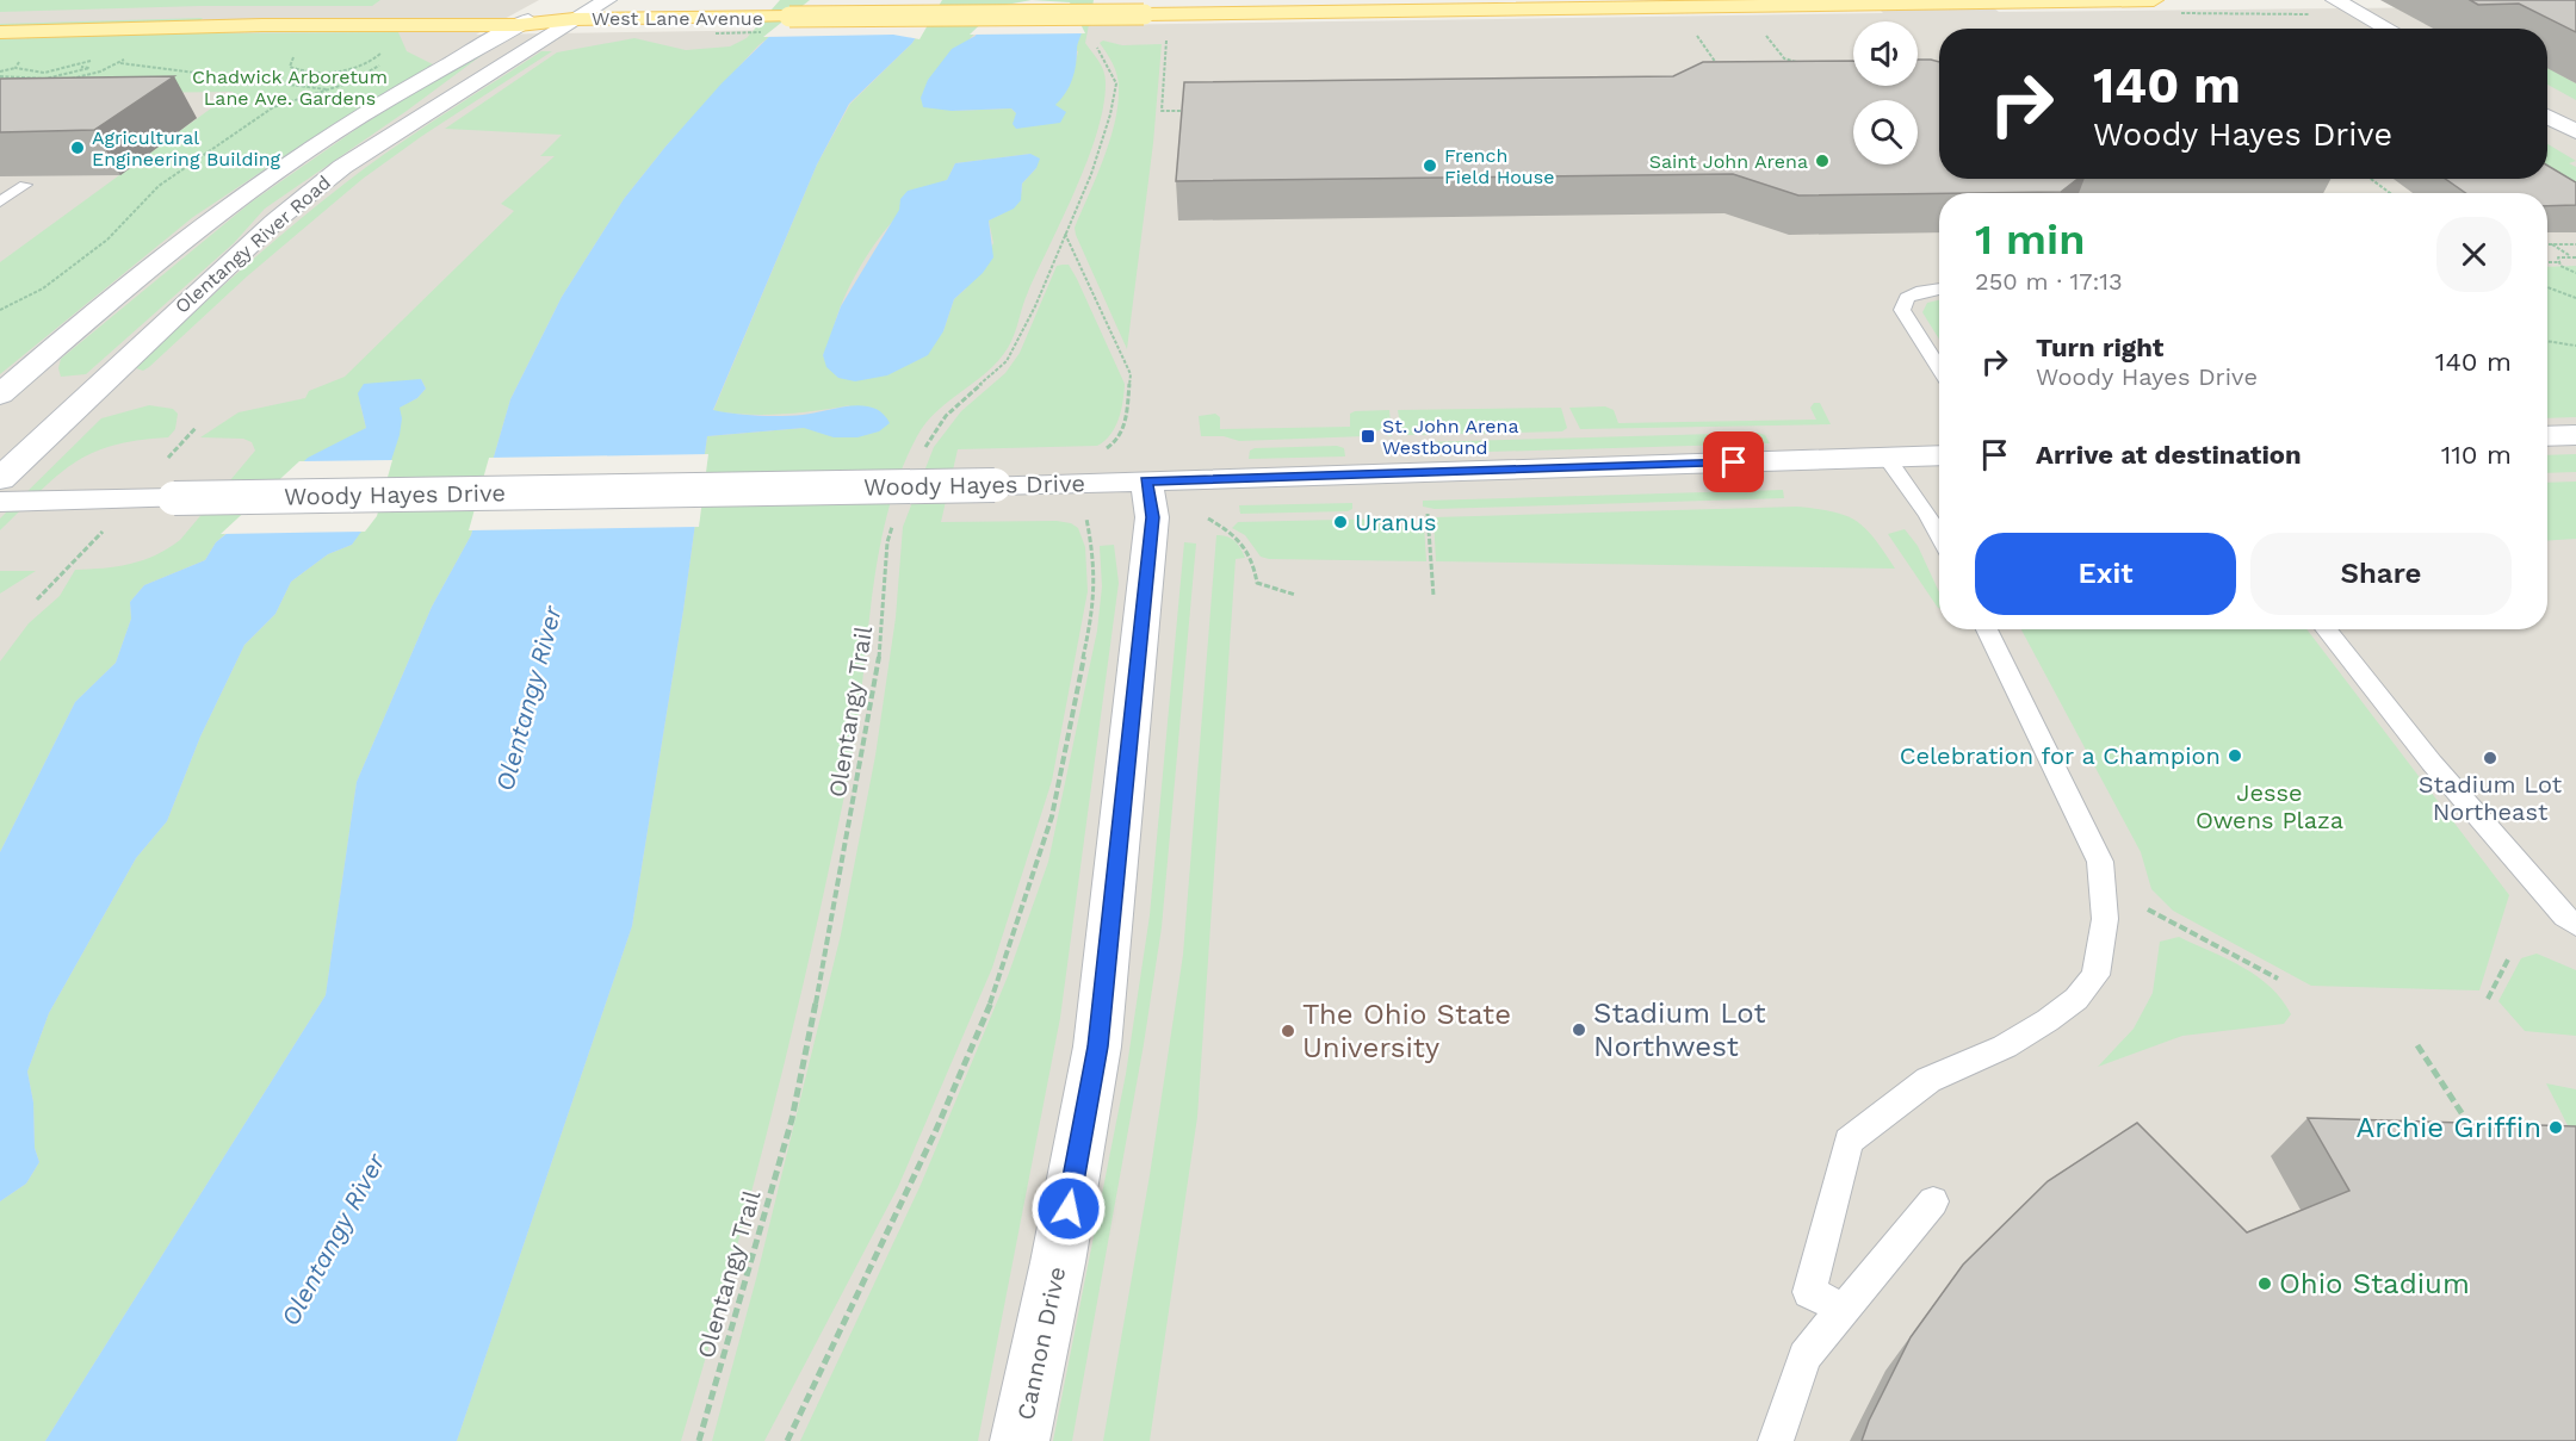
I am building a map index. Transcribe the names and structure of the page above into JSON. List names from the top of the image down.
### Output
{
  "streets": {
    "main road": ["West Lane Avenue"],
    "street": ["Olentangy River Road", "Woody Hayes Drive", "Cannon Drive"],
    "path": ["Olentangy Trail"]
  },
  "crossings": [
    ["West Lane Avenue", "Olentangy River Road"],
    ["Woody Hayes Drive", "Cannon Drive"]
  ],
  "water": ["Olentangy River"],
  "parks": ["Chadwick Arboretum Lane Ave. Gardens", "Jesse Owens Plaza"],
  "places": {
    "other": [
      "Agricultural Engineering Building",
      "Saint John Arena",
      "French Field House",
      "Uranus",
      "Celebration for a Champion",
      "Stadium Lot Northeast",
      "Stadium Lot Northwest",
      "The Ohio State University",
      "Archie Griffin",
      "Ohio Stadium"
    ],
    "transit": ["St. John Arena Westbound"]
  },
  "page": {
    "turn": ["140 m", "Woody Hayes Drive"],
    "heading": ["1 min", "250 m · 17:13"],
    "list": [
      {
        "name": "Turn right",
        "note": "Woody Hayes Drive",
        "value": "140 m"
      },
      {
        "name": "Arrive at destination",
        "value": "110 m"
      }
    ],
    "buttons": ["Exit", "Share"]
  }
}
